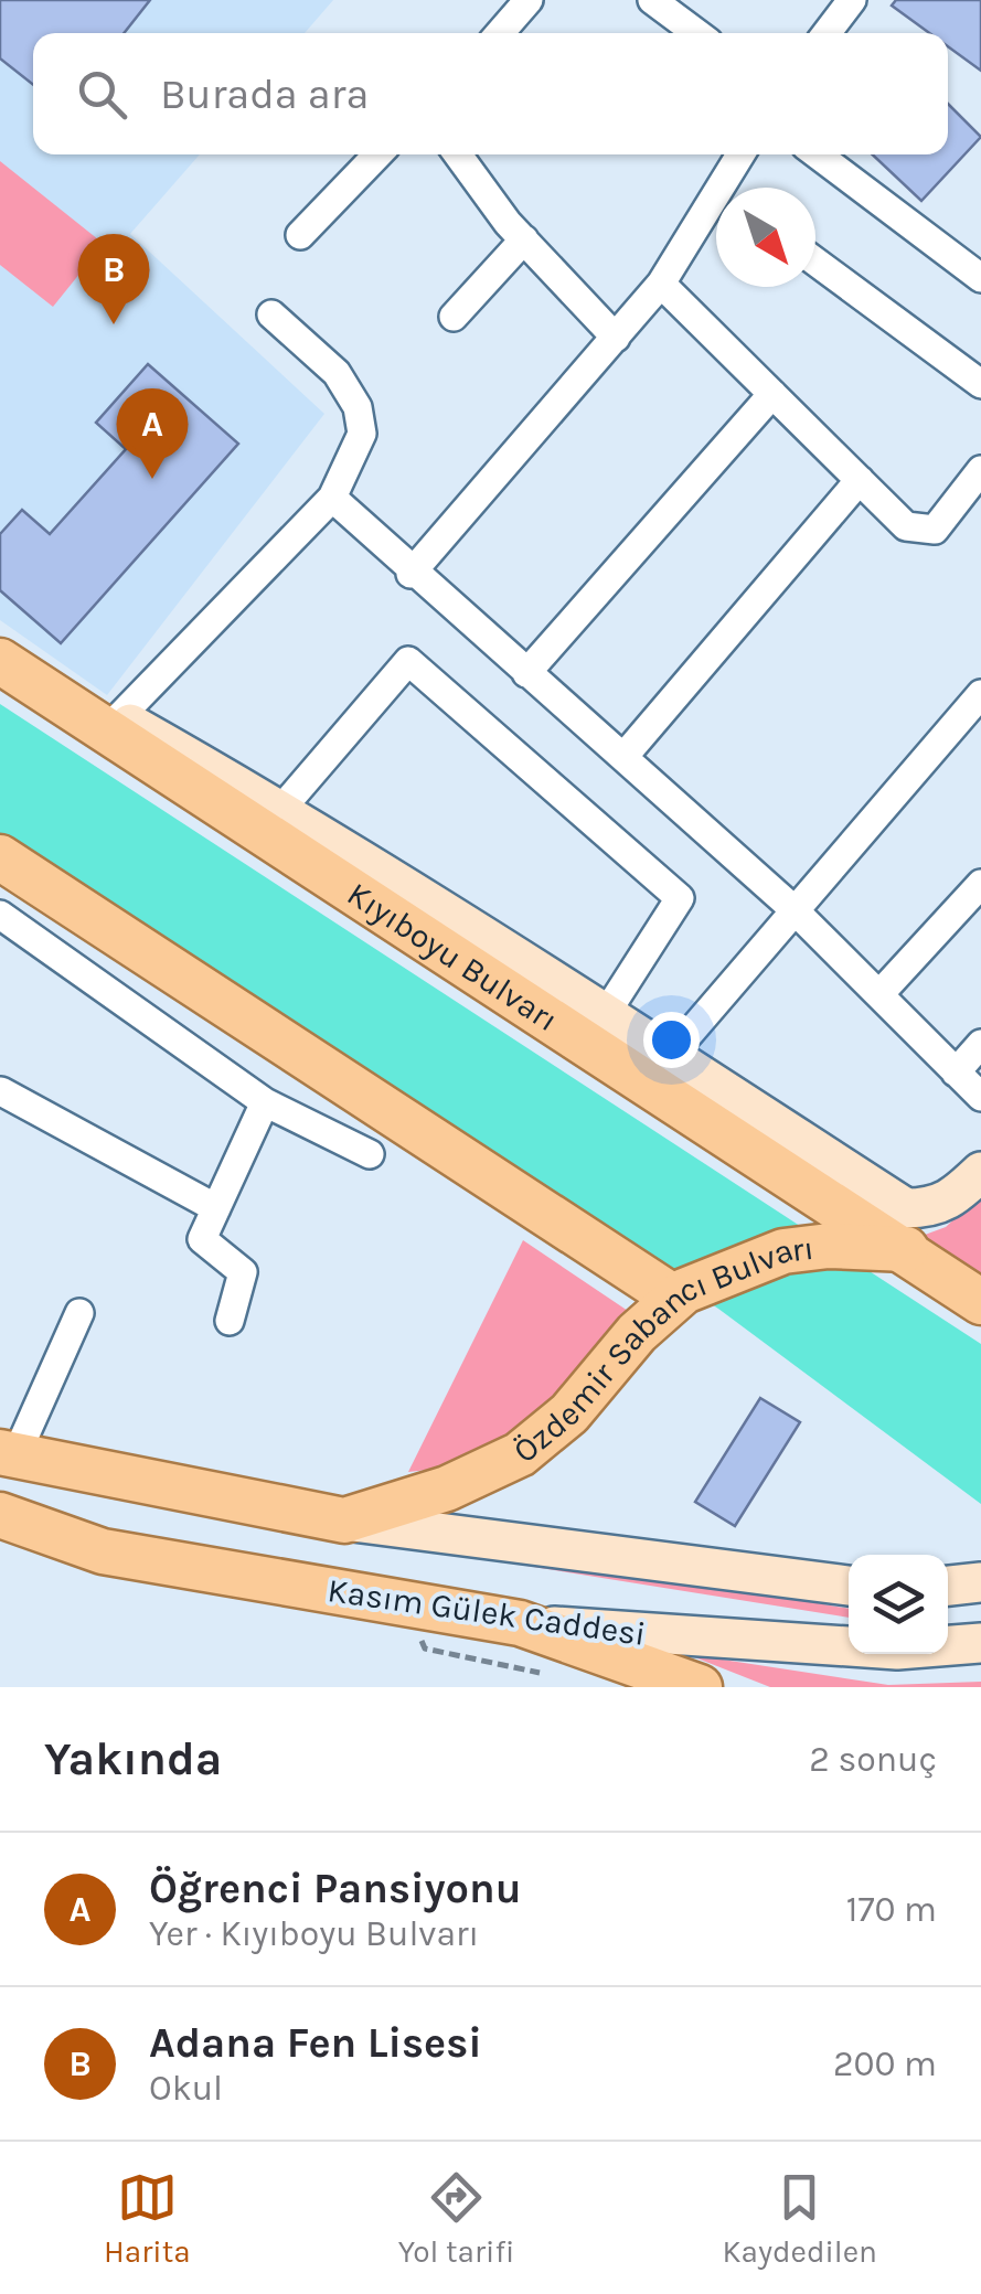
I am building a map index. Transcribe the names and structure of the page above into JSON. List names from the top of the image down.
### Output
{
  "streets": {
    "main road": ["Kıyıboyu Bulvarı", "Özdemir Sabancı Bulvarı", "Kasım Gülek Caddesi"]
  },
  "crossings": [
    ["Kıyıboyu Bulvarı", "Özdemir Sabancı Bulvarı"]
  ],
  "north": "bottom right",
  "page": {
    "search": "Burada ara",
    "pins": ["B", "A"],
    "heading": ["Yakında", "2 sonuç"],
    "list": [
      {
        "mark": "A",
        "name": "Öğrenci Pansiyonu",
        "note": "Yer · Kıyıboyu Bulvarı",
        "value": "170 m"
      },
      {
        "mark": "B",
        "name": "Adana Fen Lisesi",
        "note": "Okul",
        "value": "200 m"
      }
    ],
    "nav": ["Harita", "Yol tarifi", "Kaydedilen"]
  }
}
